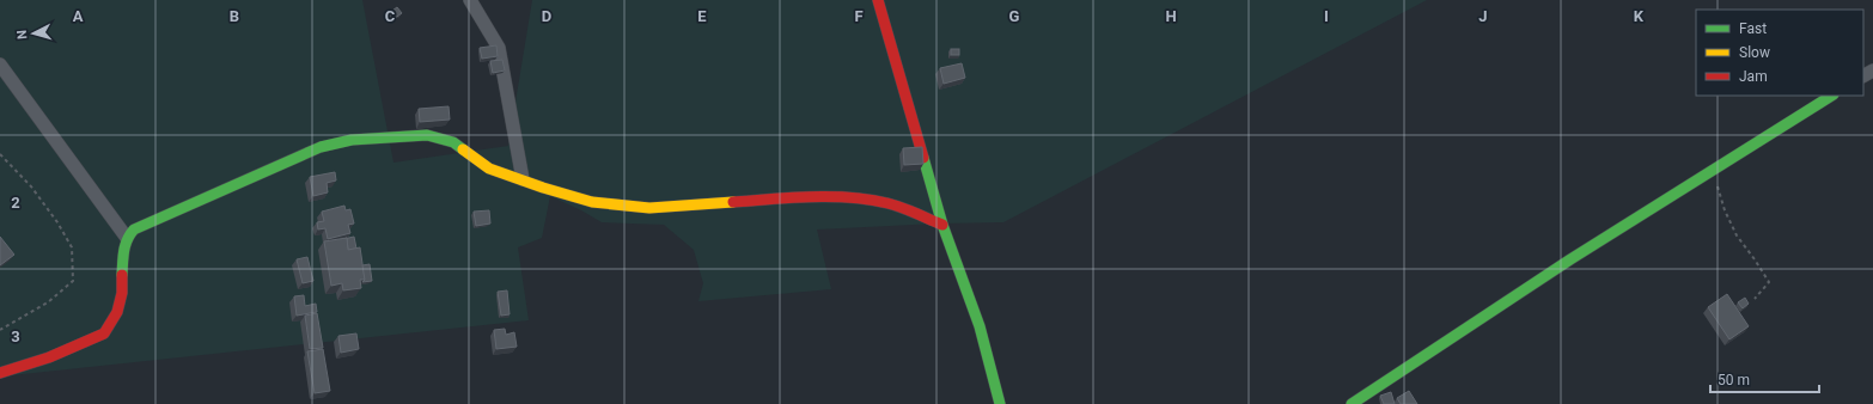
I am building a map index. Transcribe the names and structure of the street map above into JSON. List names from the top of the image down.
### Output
{
  "legend": ["Fast", "Slow", "Jam"],
  "scale_bar": "50 m",
  "north": "left",
  "grid": {
    "columns": [
      "A",
      "B",
      "C",
      "D",
      "E",
      "F",
      "G",
      "H",
      "I",
      "J",
      "K"
    ],
    "rows": ["2", "3"]
  }
}
